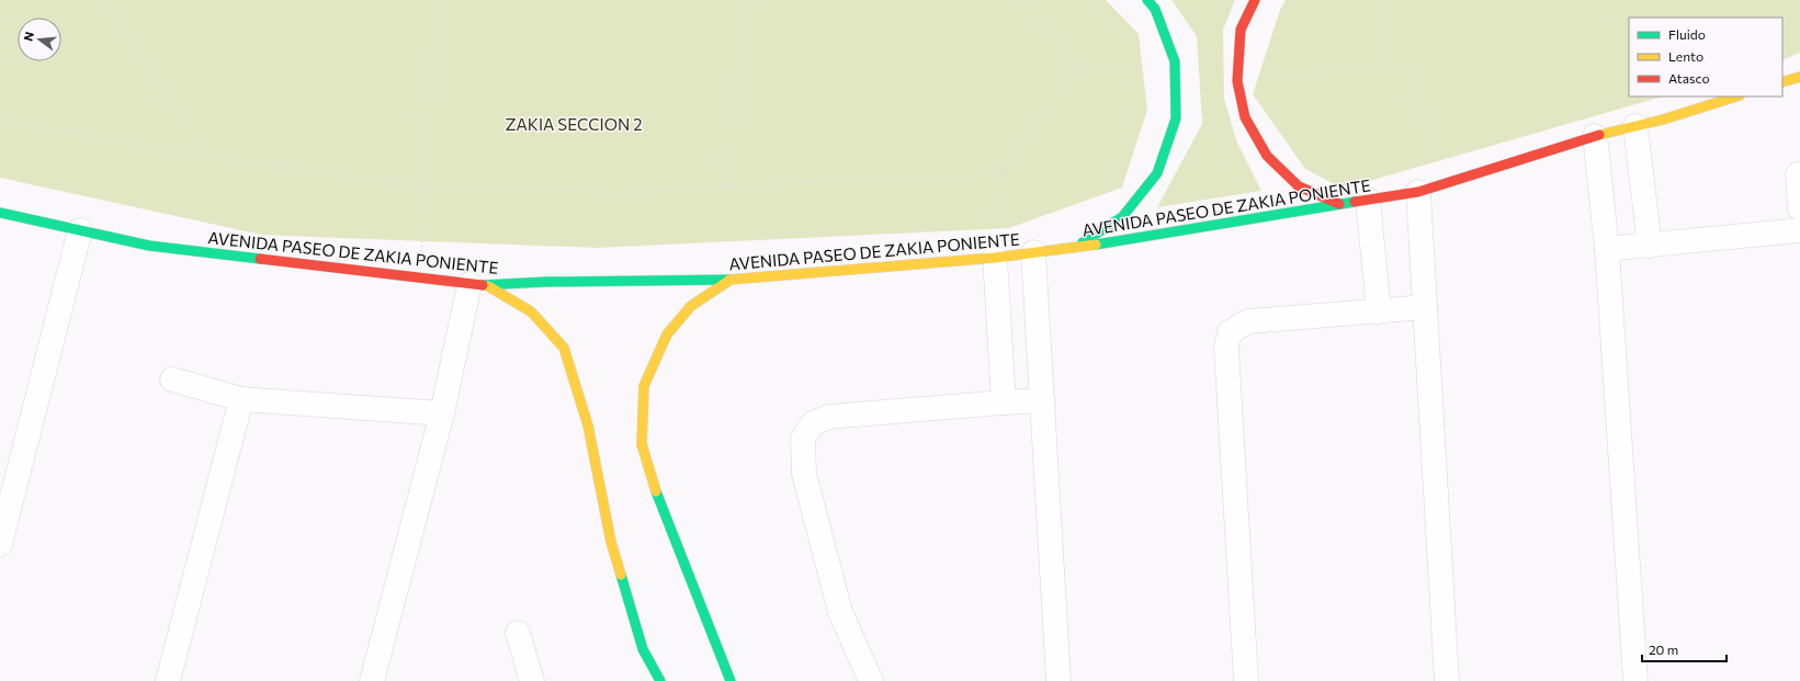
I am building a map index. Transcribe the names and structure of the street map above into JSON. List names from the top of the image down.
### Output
{
  "streets": {
    "street": ["AVENIDA PASEO DE ZAKIA PONIENTE"]
  },
  "parks": ["ZAKIA SECCION 2"],
  "legend": ["Fluido", "Lento", "Atasco"],
  "scale_bar": "20 m",
  "north": "left"
}
